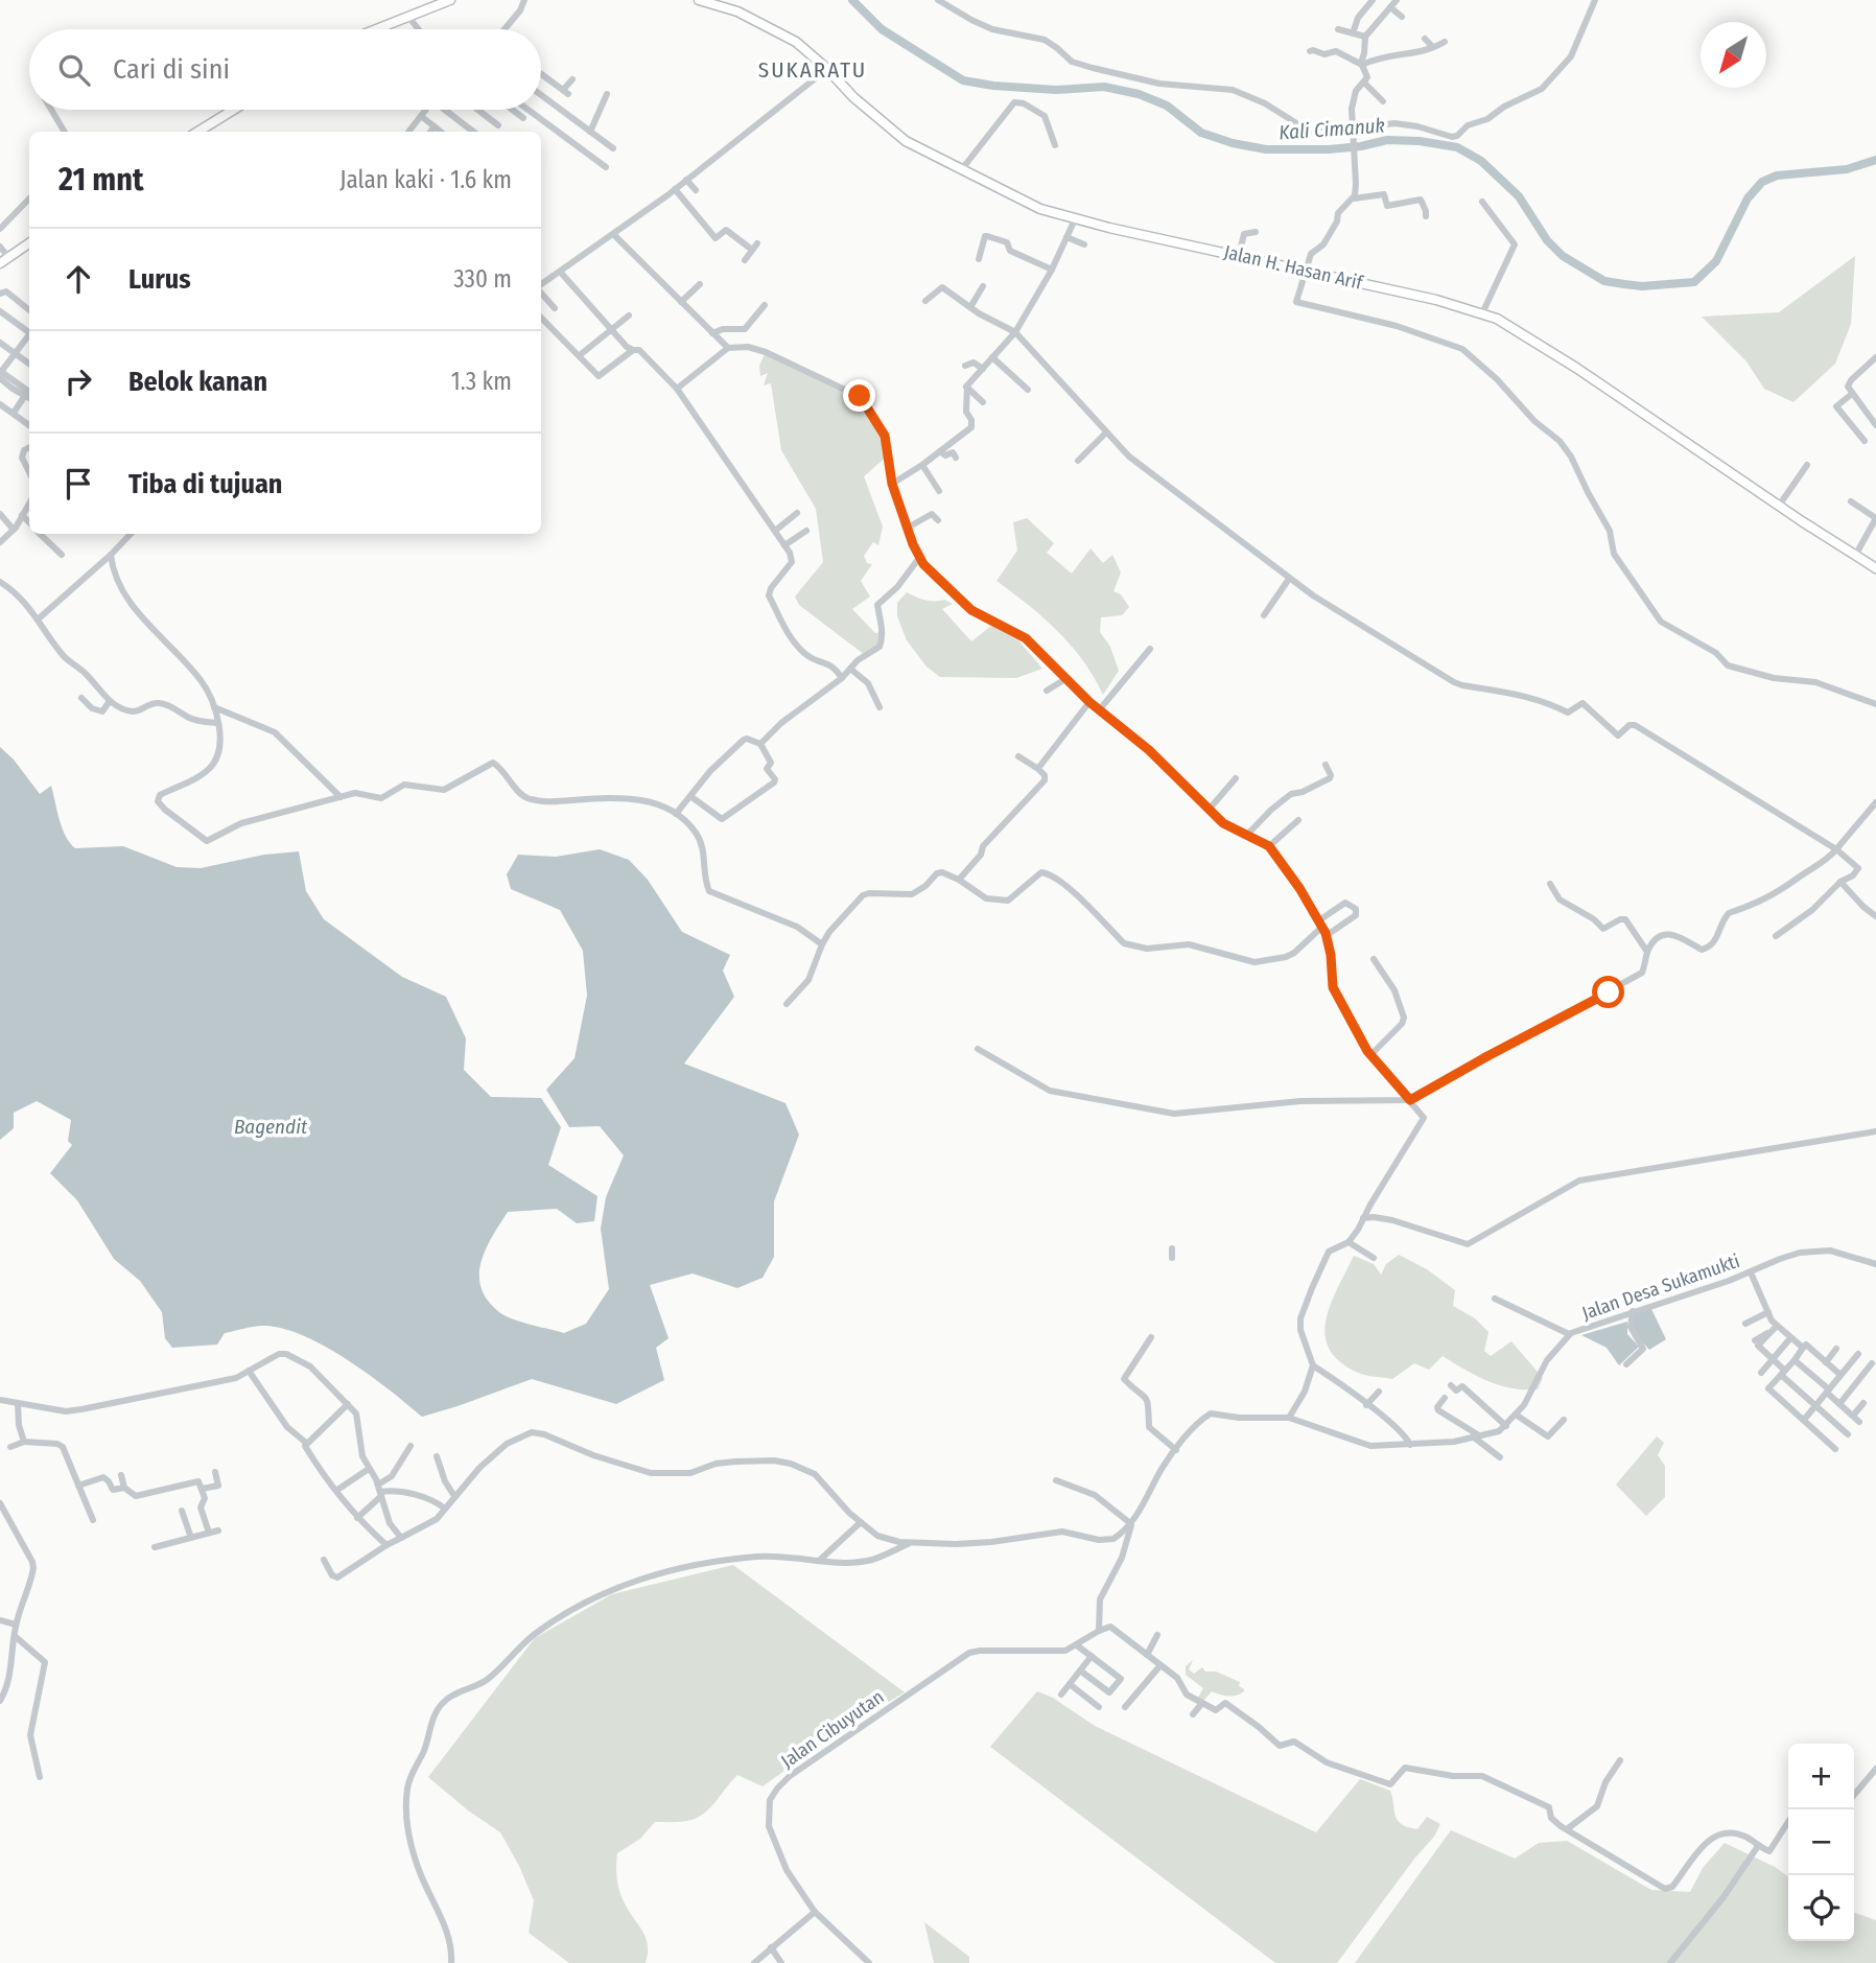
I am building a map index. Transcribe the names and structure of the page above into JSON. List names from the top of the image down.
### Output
{
  "streets": {
    "main road": ["Jalan H. Hasan Arif"],
    "street": ["Jalan Desa Sukamukti", "Jalan Cibuyutan"]
  },
  "districts": ["SUKARATU"],
  "water": ["Kali Cimanuk", "Bagendit"],
  "north": "bottom left",
  "page": {
    "search": "Cari di sini",
    "heading": ["21 mnt", "Jalan kaki · 1.6 km"],
    "list": [
      ["Lurus", "330 m"],
      ["Belok kanan", "1.3 km"],
      "Tiba di tujuan"
    ],
    "map_buttons": ["+", "−"]
  }
}
